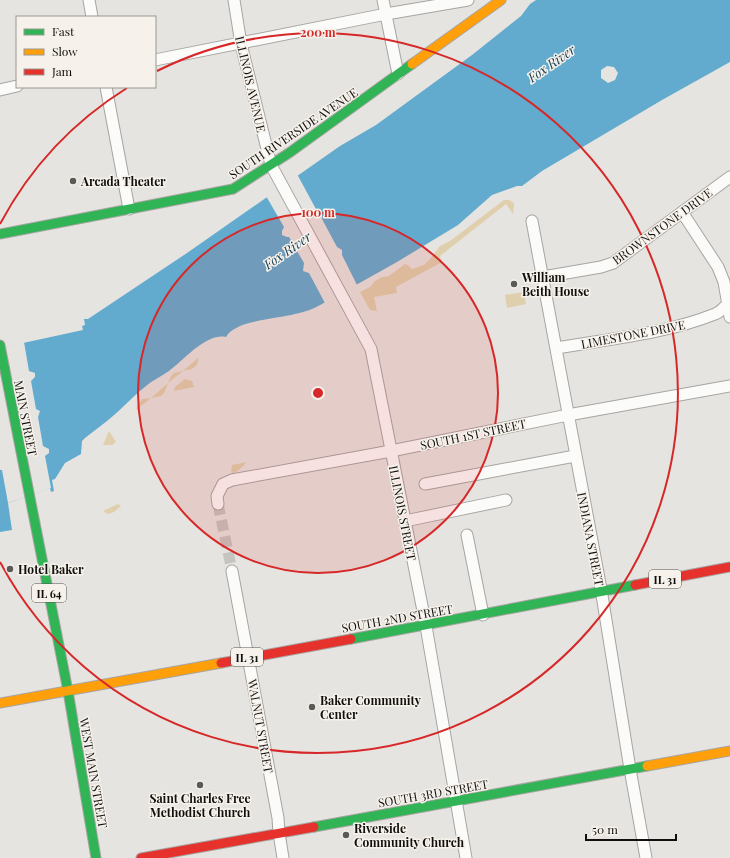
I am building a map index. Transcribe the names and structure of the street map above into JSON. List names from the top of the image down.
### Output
{
  "streets": {
    "main road": [
      "SOUTH RIVERSIDE AVENUE",
      "MAIN STREET",
      "IL 31",
      "IL 64",
      "SOUTH 2ND STREET",
      "WEST MAIN STREET",
      "SOUTH 3RD STREET"
    ],
    "street": [
      "ILLINOIS AVENUE",
      "BROWNSTONE DRIVE",
      "LIMESTONE DRIVE",
      "SOUTH 1ST STREET",
      "ILLINOIS STREET",
      "INDIANA STREET",
      "WALNUT STREET"
    ]
  },
  "crossings": [
    ["ILLINOIS AVENUE", "SOUTH RIVERSIDE AVENUE"],
    ["ILLINOIS AVENUE", "ILLINOIS STREET"],
    ["BROWNSTONE DRIVE", "INDIANA STREET"],
    ["LIMESTONE DRIVE", "INDIANA STREET"],
    ["MAIN STREET", "IL 31"],
    ["MAIN STREET", "SOUTH 2ND STREET"],
    ["MAIN STREET", "WEST MAIN STREET"],
    ["SOUTH 1ST STREET", "ILLINOIS STREET"],
    ["SOUTH 1ST STREET", "INDIANA STREET"],
    ["ILLINOIS STREET", "SOUTH 2ND STREET"],
    ["ILLINOIS STREET", "SOUTH 3RD STREET"],
    ["INDIANA STREET", "SOUTH 2ND STREET"],
    ["INDIANA STREET", "SOUTH 3RD STREET"],
    ["IL 31", "SOUTH 2ND STREET"],
    ["IL 31", "WEST MAIN STREET"],
    ["SOUTH 2ND STREET", "WALNUT STREET"],
    ["SOUTH 2ND STREET", "WEST MAIN STREET"],
    ["WALNUT STREET", "SOUTH 3RD STREET"]
  ],
  "water": ["Fox River"],
  "places": [
    "Arcada Theater",
    "William Beith House",
    "Hotel Baker",
    "Baker Community Center",
    "Saint Charles Free Methodist Church",
    "Riverside Community Church"
  ],
  "legend": ["Fast", "Slow", "Jam"],
  "scale_bar": "50 m",
  "rings": ["200 m", "100 m"]
}
